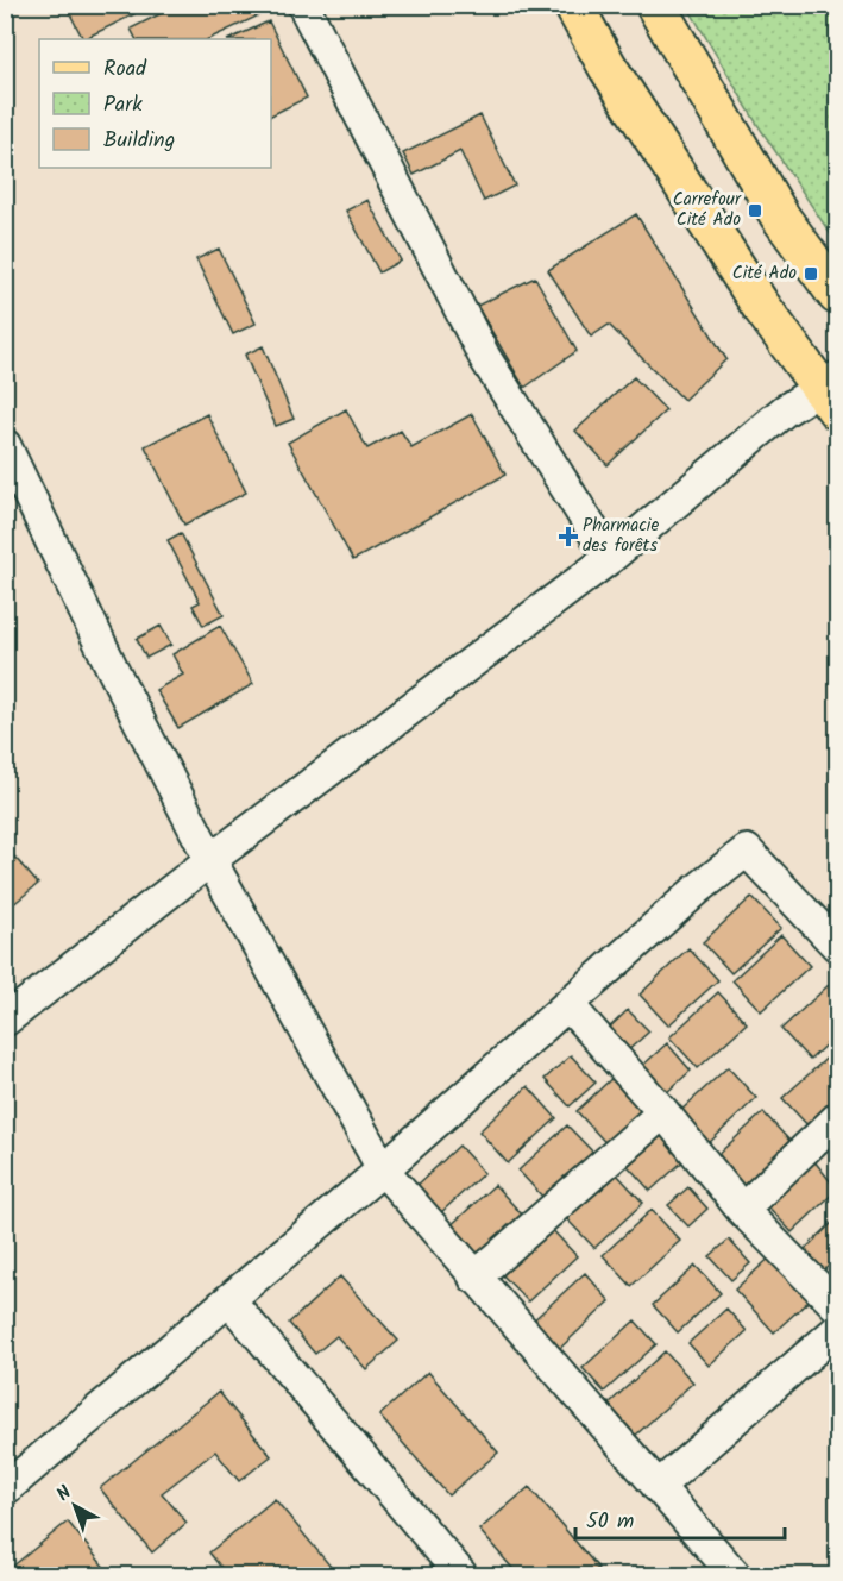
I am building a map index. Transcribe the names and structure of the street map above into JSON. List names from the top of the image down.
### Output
{
  "places": {
    "transit": ["Carrefour Cité Ado", "Cité Ado"],
    "health": ["Pharmacie des forêts"]
  },
  "legend": ["Road", "Park", "Building"],
  "scale_bar": "50 m",
  "north": "top left"
}
